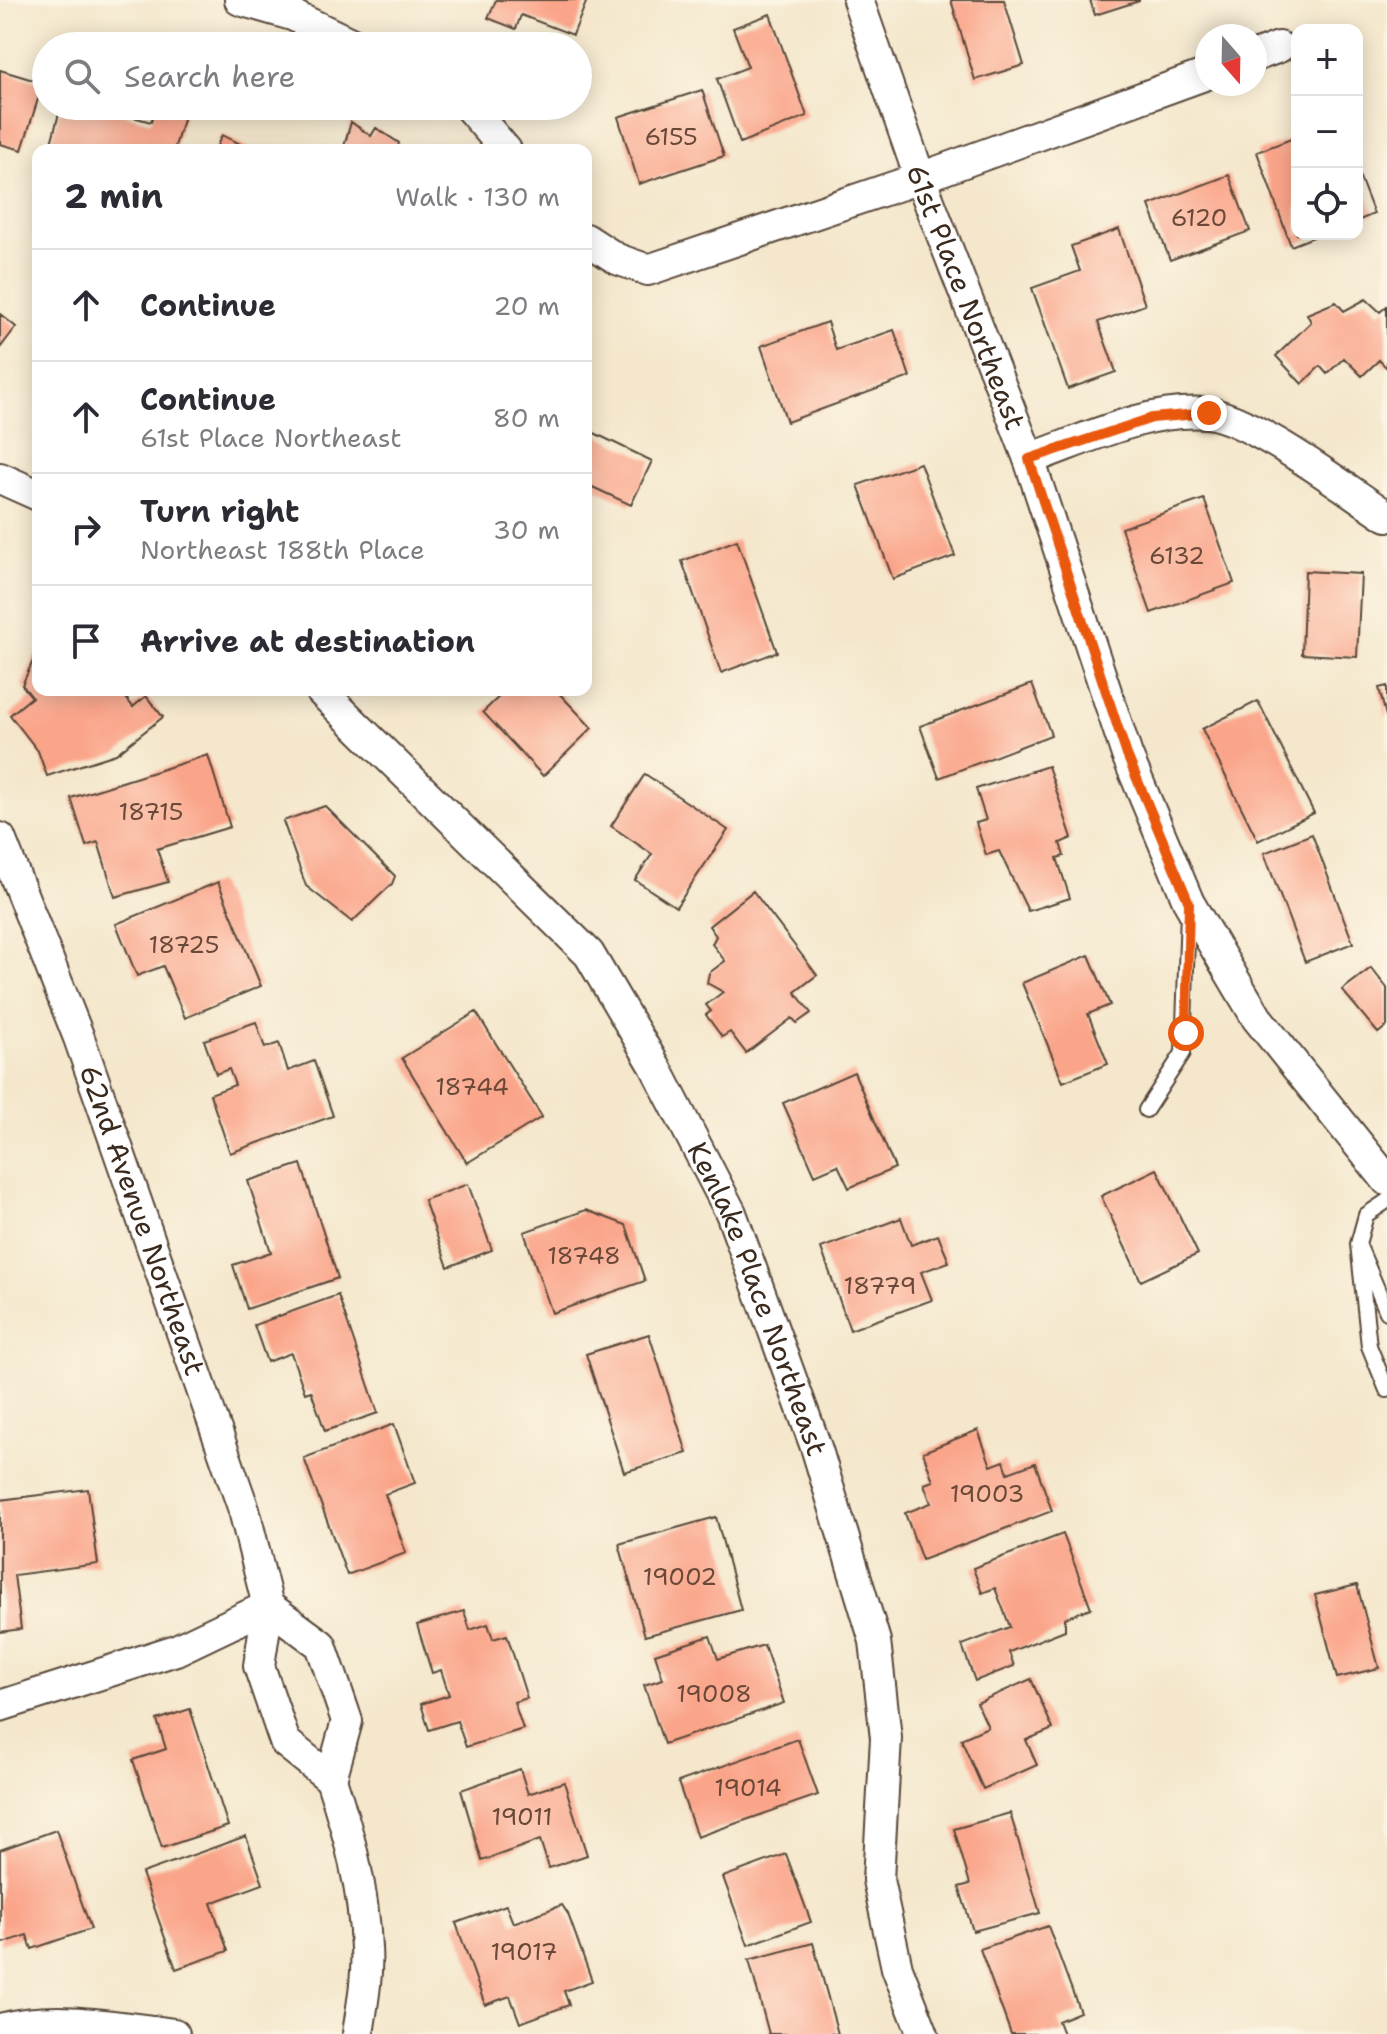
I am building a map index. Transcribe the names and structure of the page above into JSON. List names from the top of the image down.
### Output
{
  "streets": {
    "street": ["61st Place Northeast", "62nd Avenue Northeast", "Kenlake Place Northeast"]
  },
  "house_numbers": [
    "6155",
    "6120",
    "6132",
    "18715",
    "18725",
    "18744",
    "18748",
    "18779",
    "19003",
    "19002",
    "19008",
    "19014",
    "19011",
    "19017"
  ],
  "north": "bottom",
  "page": {
    "map_buttons": ["+", "−"],
    "search": "Search here",
    "heading": ["2 min", "Walk · 130 m"],
    "list": [
      ["Continue", "20 m"],
      ["Continue", "61st Place Northeast", "80 m"],
      ["Turn right", "Northeast 188th Place", "30 m"],
      "Arrive at destination"
    ]
  }
}
